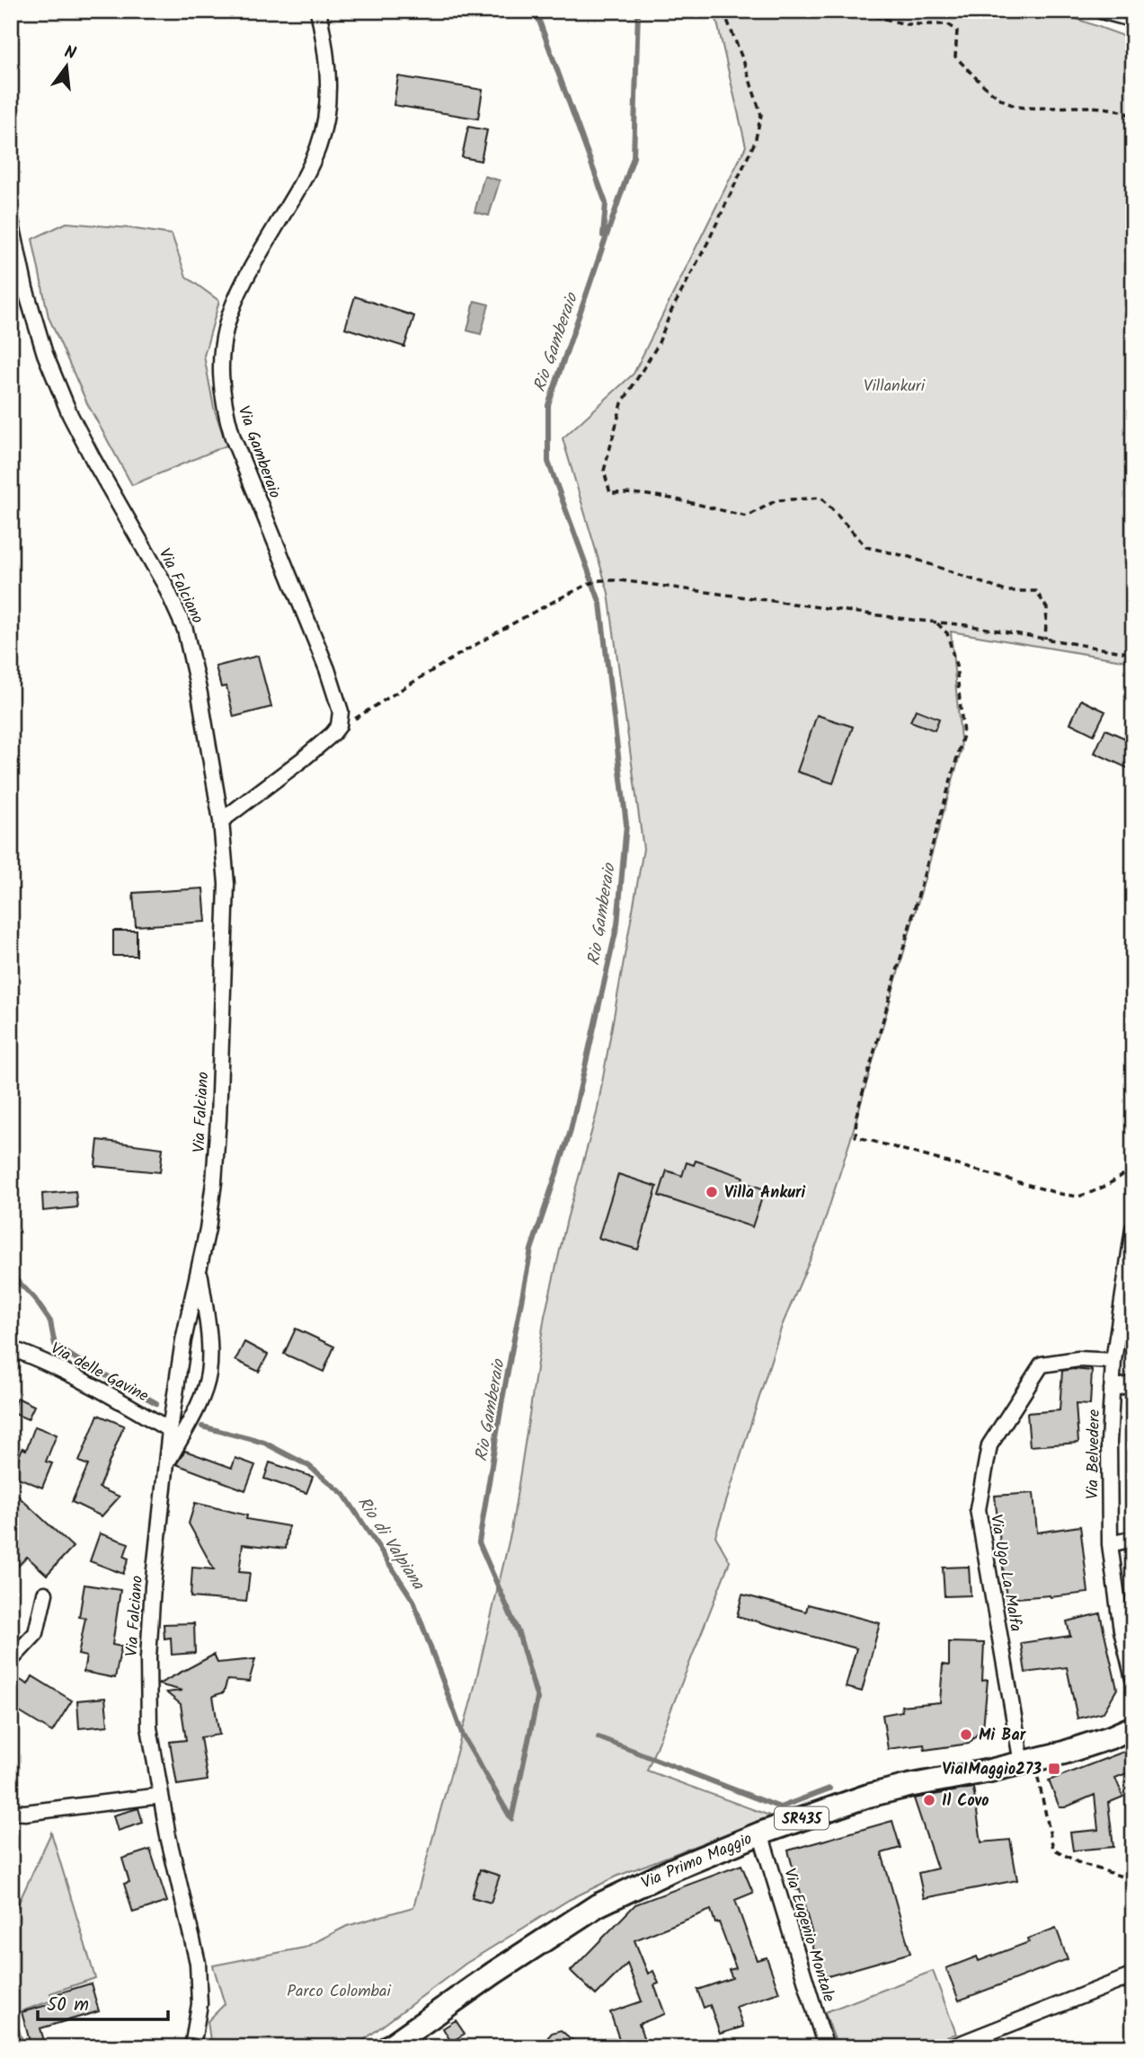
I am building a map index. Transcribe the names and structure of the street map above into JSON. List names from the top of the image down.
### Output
{
  "streets": {
    "main road": ["SR435", "Via Primo Maggio"],
    "street": [
      "Via Gamberaio",
      "Via Falciano",
      "Via delle Gavine",
      "Via Belvedere",
      "Via Ugo La Malfa",
      "Via Eugenio Montale"
    ]
  },
  "crossings": [
    ["Via Falciano", "Via delle Gavine"],
    ["Via Belvedere", "Via Ugo La Malfa"],
    ["Via Ugo La Malfa", "Via Primo Maggio"],
    ["Via Primo Maggio", "Via Eugenio Montale"]
  ],
  "water": ["Rio Gamberaio", "Rio di Valpiana"],
  "parks": ["Villankuri", "Parco Colombai"],
  "places": {
    "other": ["Villa Ankuri", "Mi Bar", "Il Covo"],
    "transit": ["ViaIMaggio273"]
  },
  "scale_bar": "50 m",
  "north": "top"
}
